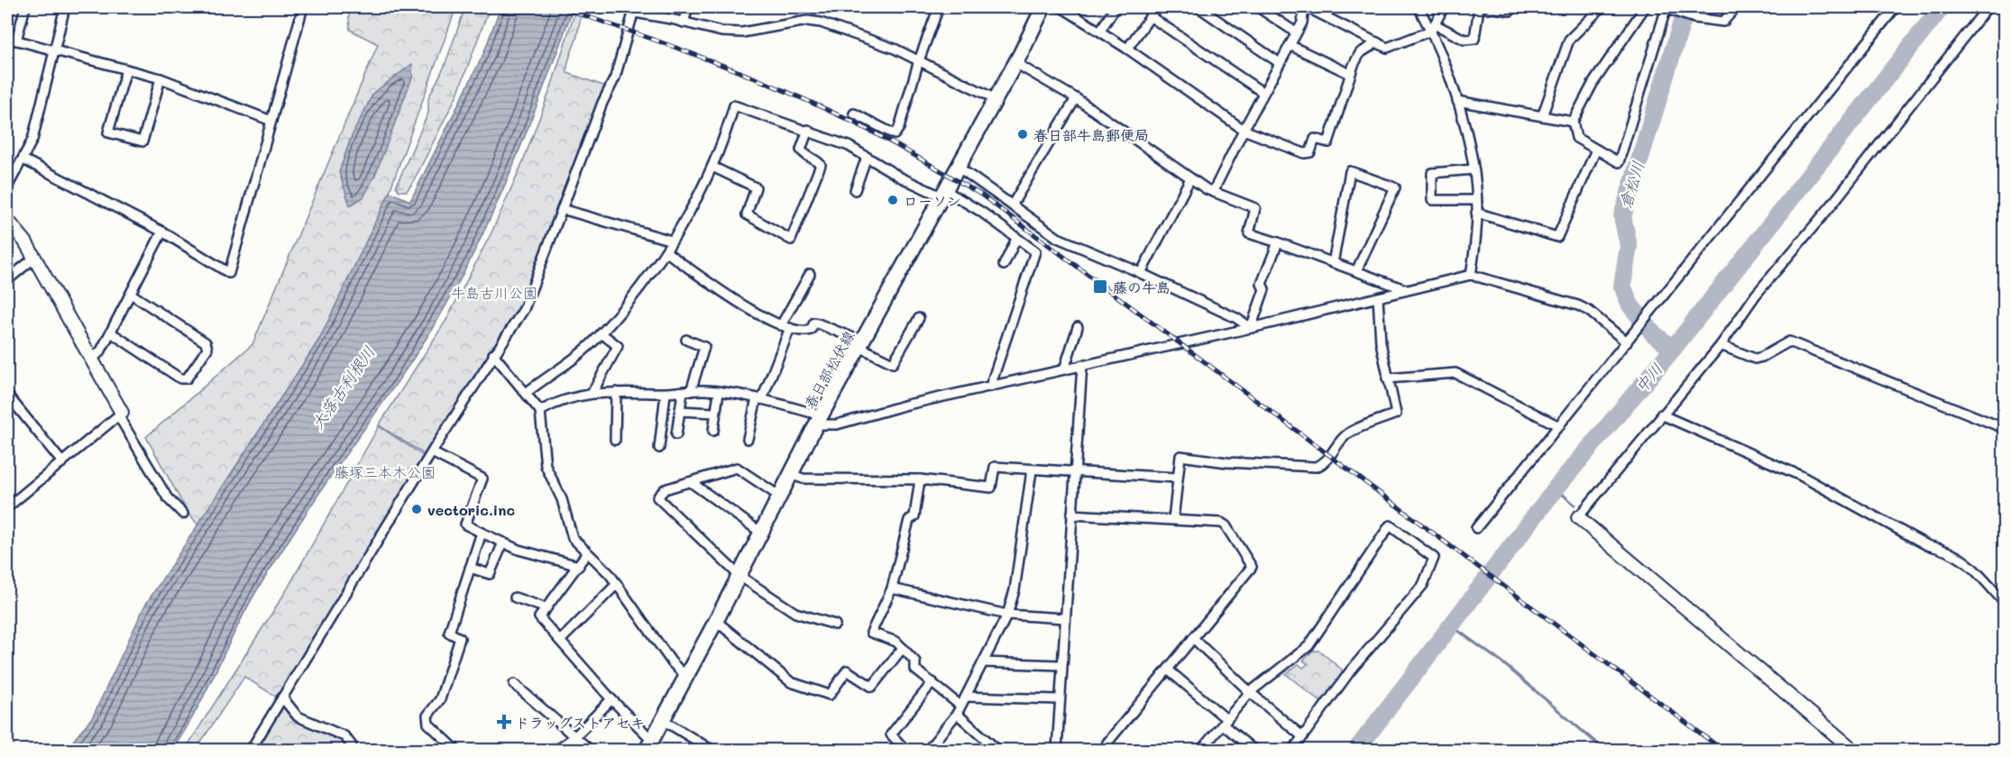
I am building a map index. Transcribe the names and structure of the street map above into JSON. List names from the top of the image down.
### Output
{
  "streets": {
    "main road": ["春日部松伏線"]
  },
  "water": ["倉松川", "中川", "大落古利根川"],
  "parks": ["牛島古川公園", "藤塚三本木公園"],
  "places": {
    "other": ["春日部牛島郵便局", "ローソン", "vectoric.inc"],
    "transit": ["藤の牛島"],
    "health": ["ドラッグストアセキ"]
  }
}
